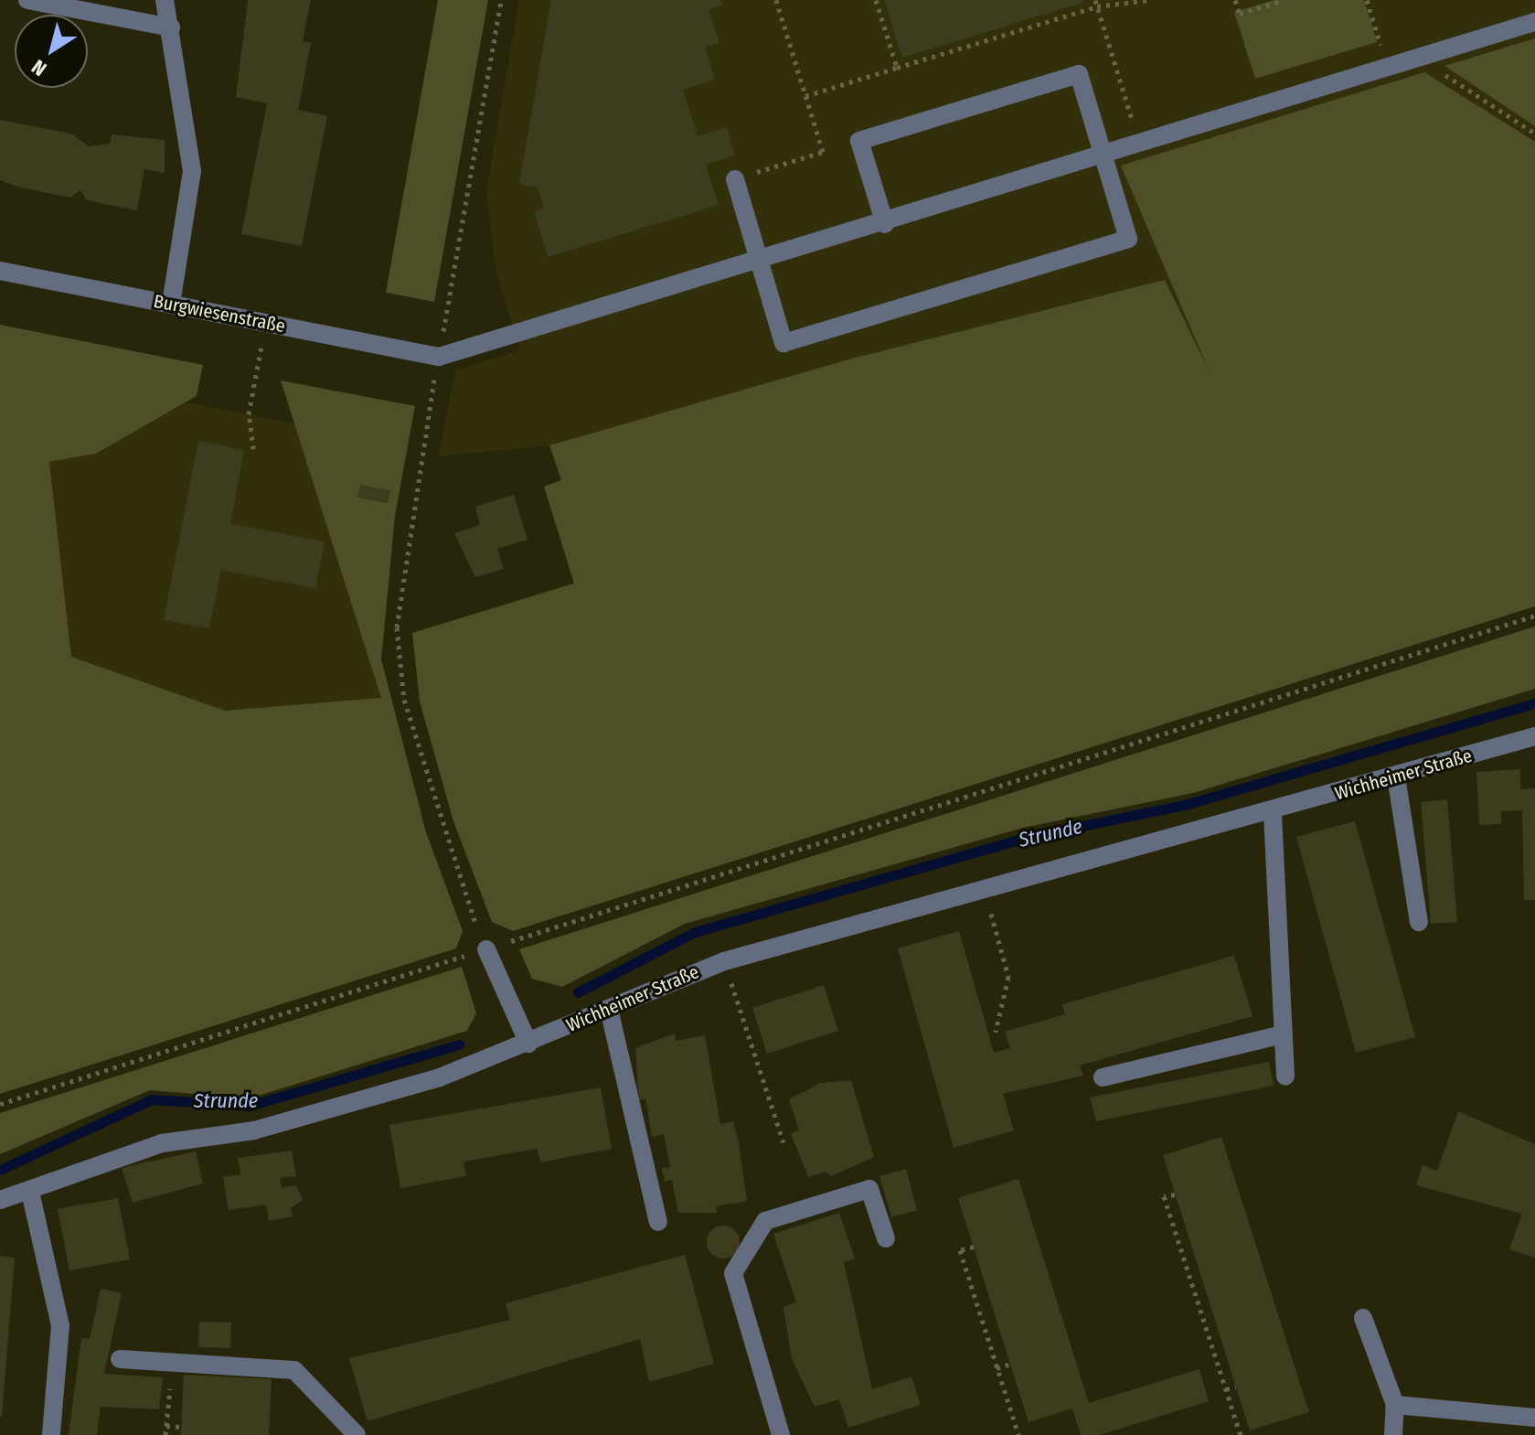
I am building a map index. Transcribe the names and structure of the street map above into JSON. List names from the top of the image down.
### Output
{
  "streets": {
    "street": ["Burgwiesenstraße", "Wichheimer Straße"]
  },
  "water": ["Strunde"],
  "north": "bottom left"
}
